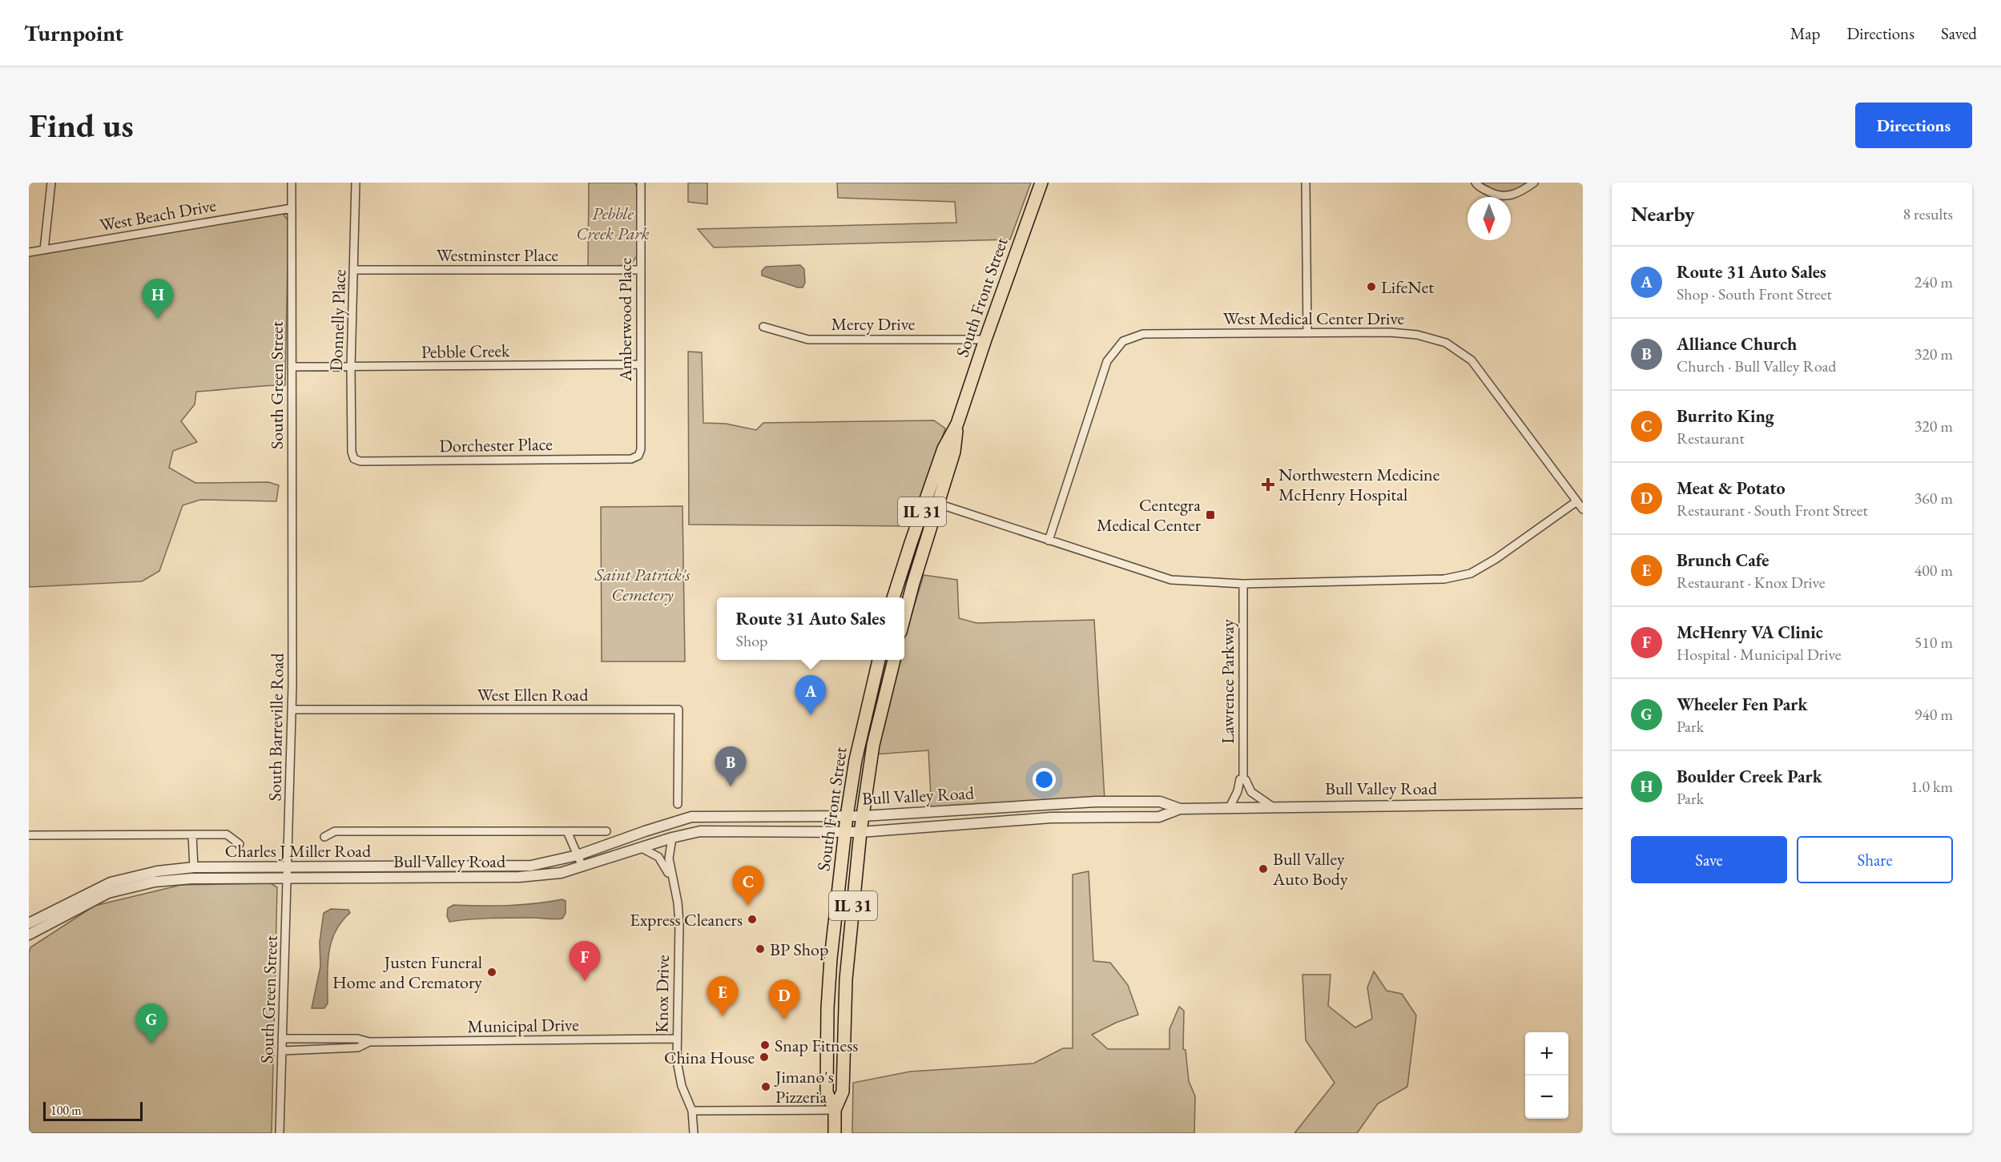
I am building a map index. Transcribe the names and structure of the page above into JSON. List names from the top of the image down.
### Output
{
  "streets": {
    "main road": ["South Front Street", "IL 31"],
    "street": [
      "West Beach Drive",
      "Westminster Place",
      "West Medical Center Drive",
      "Amberwood Place",
      "Donnelly Place",
      "Mercy Drive",
      "Pebble Creek",
      "South Green Street",
      "Dorchester Place",
      "Lawrence Parkway",
      "West Ellen Road",
      "South Barreville Road",
      "Bull Valley Road",
      "Charles J Miller Road",
      "Knox Drive",
      "Municipal Drive"
    ]
  },
  "crossings": [
    ["West Beach Drive", "South Green Street"],
    ["Westminster Place", "Amberwood Place"],
    ["Westminster Place", "Donnelly Place"],
    ["South Front Street", "Mercy Drive"],
    ["South Front Street", "Bull Valley Road"],
    ["Amberwood Place", "Pebble Creek"],
    ["Amberwood Place", "Dorchester Place"],
    ["Donnelly Place", "Pebble Creek"],
    ["Donnelly Place", "Dorchester Place"],
    ["Pebble Creek", "South Green Street"],
    ["South Green Street", "South Barreville Road"],
    ["South Green Street", "Bull Valley Road"],
    ["South Green Street", "Charles J Miller Road"],
    ["South Green Street", "Municipal Drive"],
    ["Lawrence Parkway", "Bull Valley Road"],
    ["West Ellen Road", "South Barreville Road"],
    ["South Barreville Road", "Charles J Miller Road"],
    ["Bull Valley Road", "Charles J Miller Road"],
    ["Bull Valley Road", "Knox Drive"],
    ["Knox Drive", "Municipal Drive"]
  ],
  "parks": ["Pebble Creek Park", "Saint Patrick's Cemetery"],
  "places": {
    "other": [
      "LifeNet",
      "Bull Valley Auto Body",
      "Express Cleaners",
      "BP Shop",
      "Justen Funeral Home and Crematory",
      "Snap Fitness",
      "China House",
      "Jimano's Pizzeria"
    ],
    "health": ["Northwestern Medicine McHenry Hospital"],
    "transit": ["Centegra Medical Center"]
  },
  "scale_bar": "100 m",
  "north": "bottom",
  "page": {
    "header": "Turnpoint",
    "nav": ["Map", "Directions", "Saved"],
    "buttons": [
      "Directions",
      ["Save", "Share"]
    ],
    "title": "Find us",
    "heading": ["Nearby", "8 results"],
    "list": [
      {
        "mark": "A",
        "name": "Route 31 Auto Sales",
        "note": "Shop · South Front Street",
        "value": "240 m"
      },
      {
        "mark": "B",
        "name": "Alliance Church",
        "note": "Church · Bull Valley Road",
        "value": "320 m"
      },
      {
        "mark": "C",
        "name": "Burrito King",
        "note": "Restaurant",
        "value": "320 m"
      },
      {
        "mark": "D",
        "name": "Meat & Potato",
        "note": "Restaurant · South Front Street",
        "value": "360 m"
      },
      {
        "mark": "E",
        "name": "Brunch Cafe",
        "note": "Restaurant · Knox Drive",
        "value": "400 m"
      },
      {
        "mark": "F",
        "name": "McHenry VA Clinic",
        "note": "Hospital · Municipal Drive",
        "value": "510 m"
      },
      {
        "mark": "G",
        "name": "Wheeler Fen Park",
        "note": "Park",
        "value": "940 m"
      },
      {
        "mark": "H",
        "name": "Boulder Creek Park",
        "note": "Park",
        "value": "1.0 km"
      }
    ],
    "pins": [
      "H",
      "A",
      "B",
      "C",
      "F",
      "E",
      "D",
      "G"
    ],
    "popup": ["Route 31 Auto Sales", "Shop"],
    "map_buttons": ["+", "−"],
    "scale": "100 m"
  }
}
